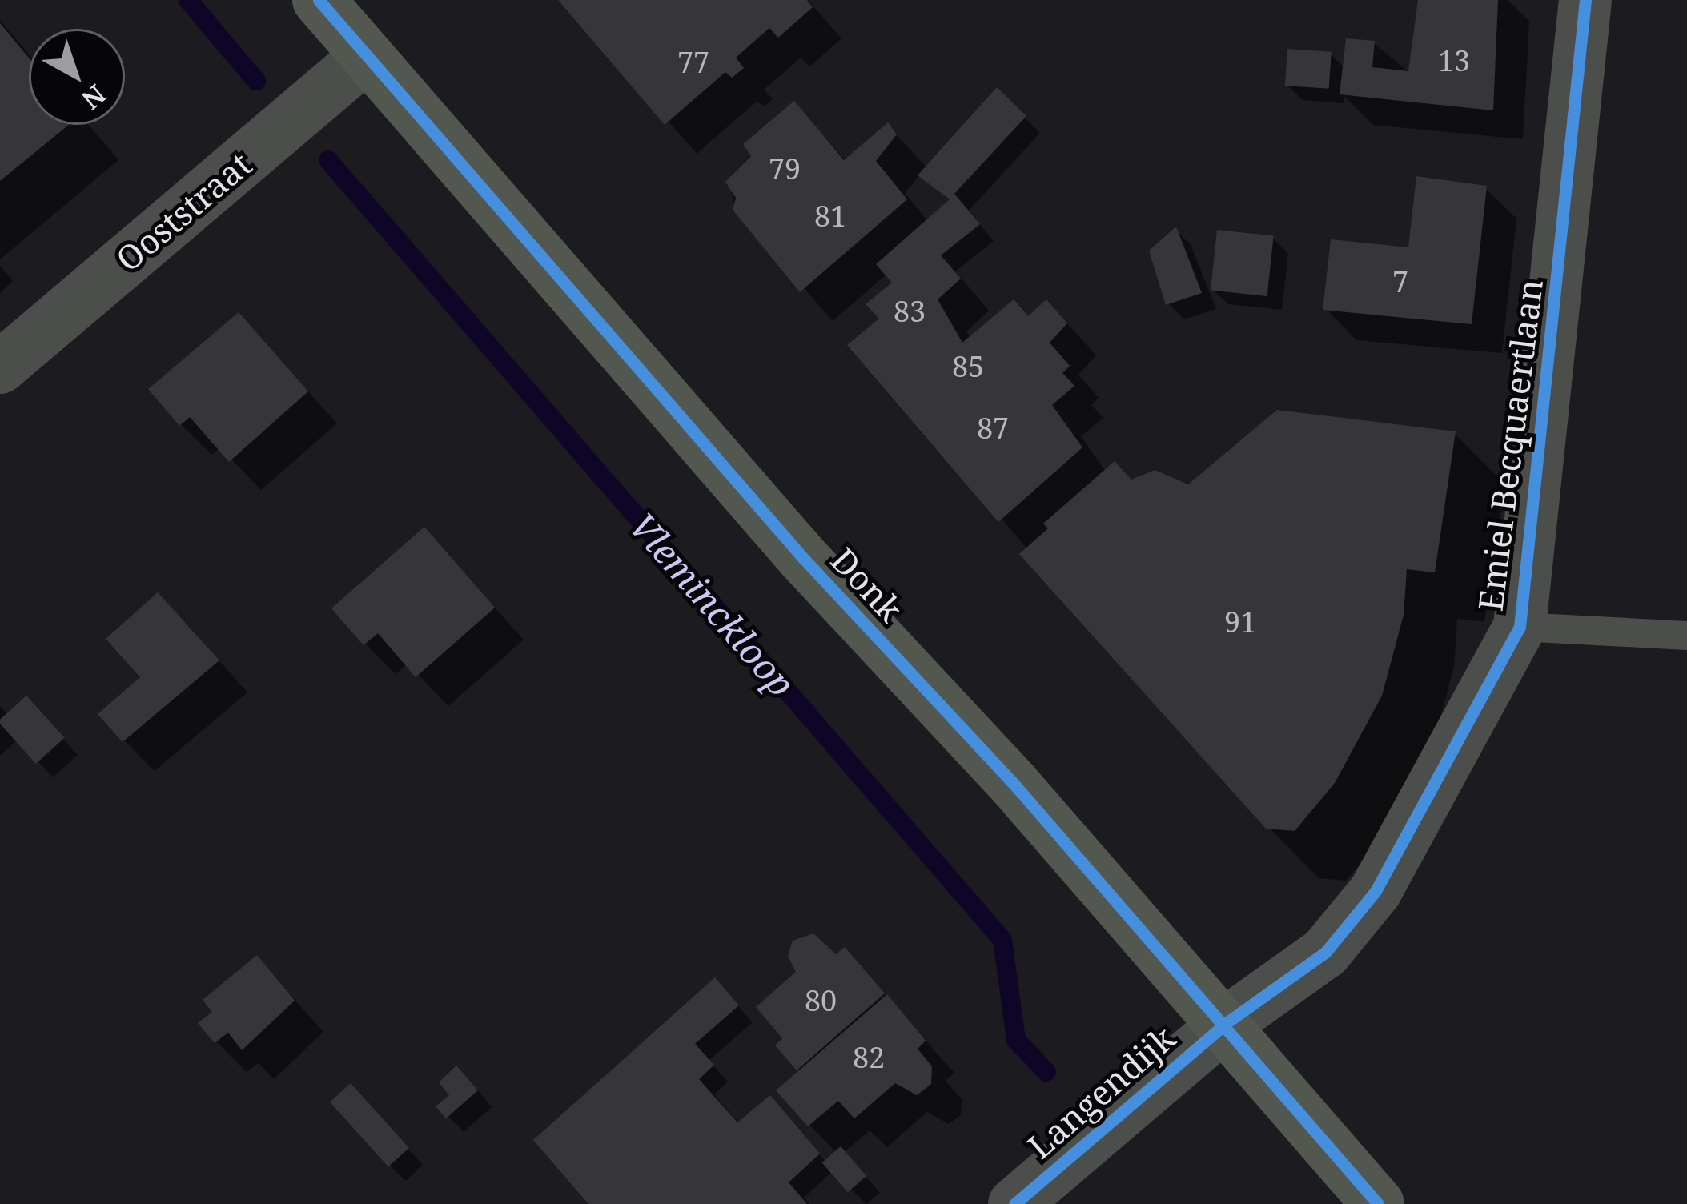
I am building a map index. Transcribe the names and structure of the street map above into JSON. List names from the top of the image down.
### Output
{
  "streets": {
    "main road": ["Donk"],
    "street": ["Ooststraat", "Emiel Becquaertlaan", "Langendijk"]
  },
  "crossings": [
    ["Ooststraat", "Donk"],
    ["Emiel Becquaertlaan", "Donk"],
    ["Emiel Becquaertlaan", "Langendijk"],
    ["Donk", "Langendijk"]
  ],
  "water": ["Vleminckloop"],
  "house_numbers": [
    "13",
    "77",
    "79",
    "81",
    "7",
    "83",
    "85",
    "87",
    "91",
    "80",
    "82"
  ],
  "north": "bottom right"
}
